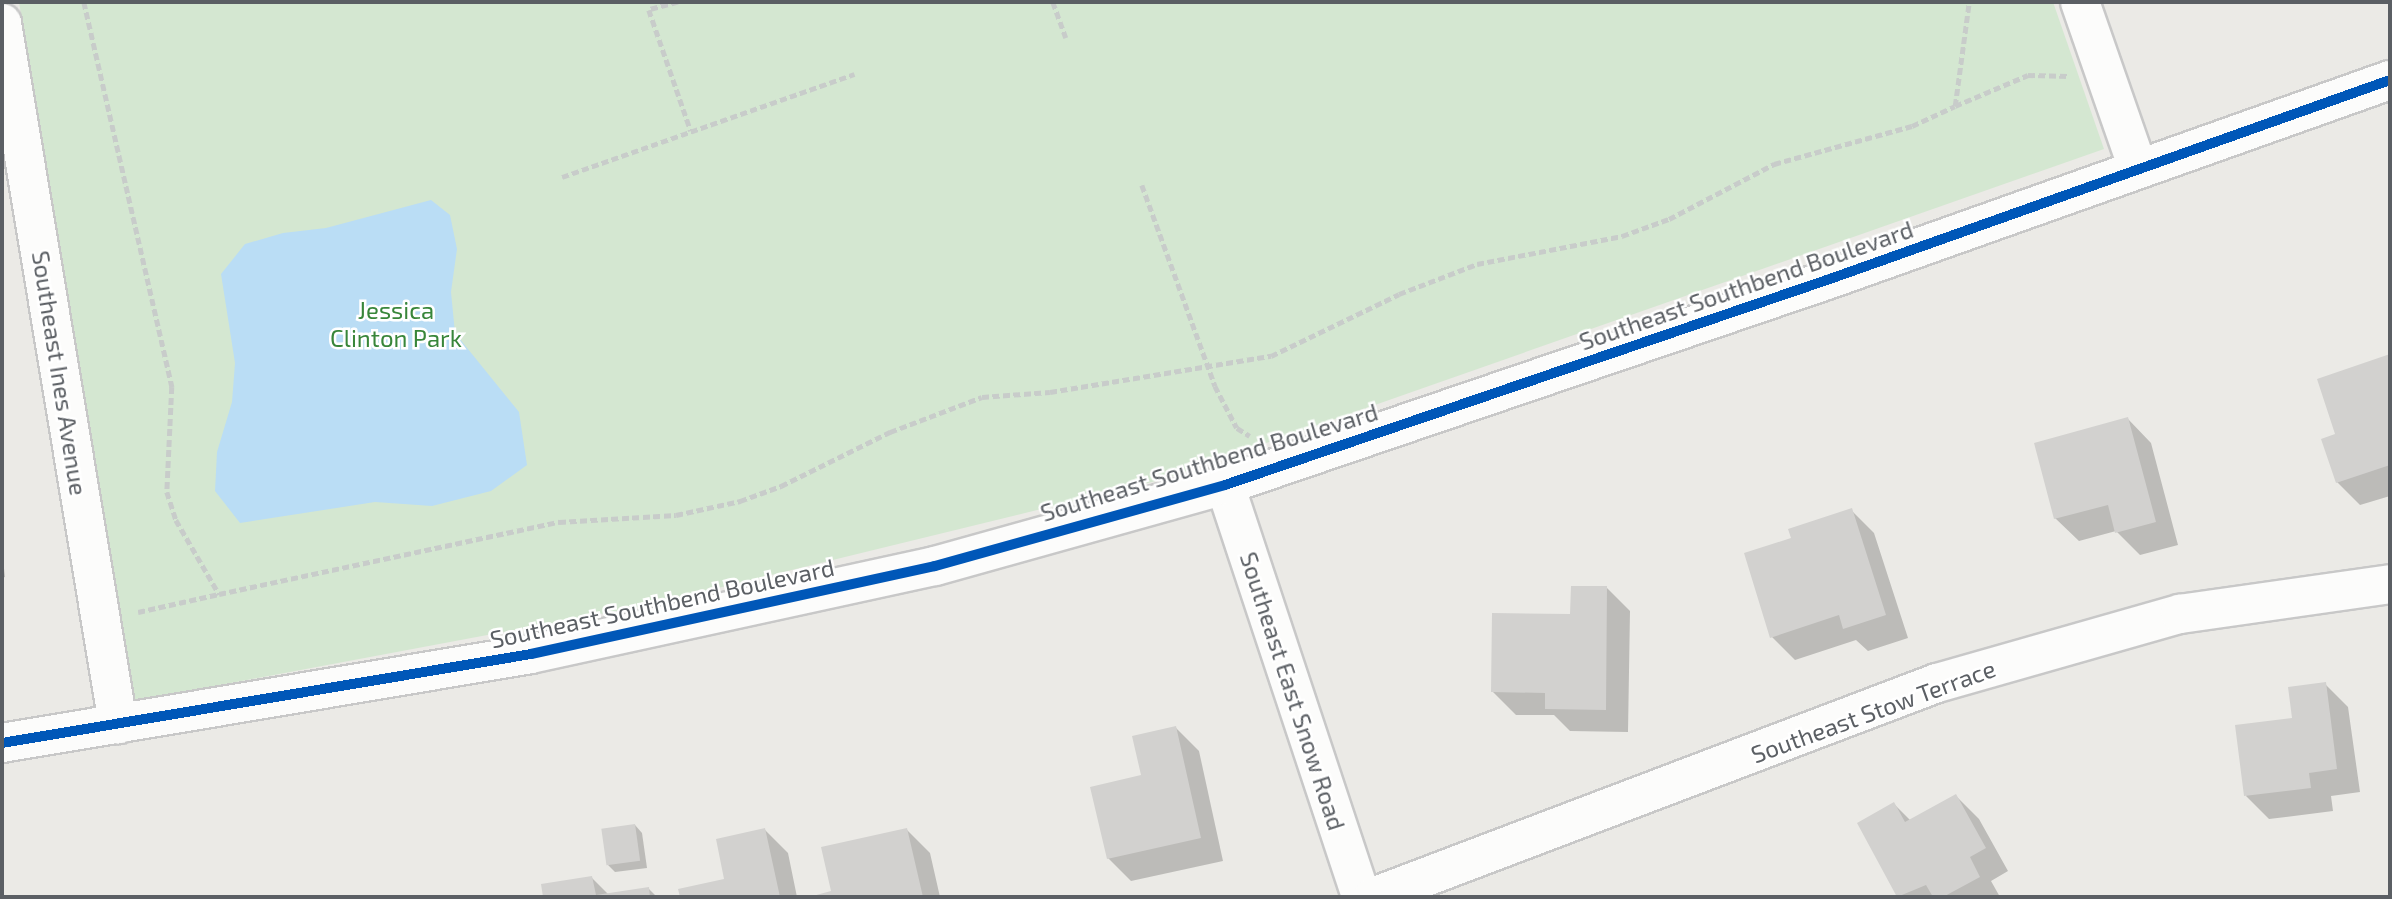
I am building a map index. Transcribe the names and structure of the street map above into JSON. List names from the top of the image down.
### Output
{
  "streets": {
    "street": [
      "Southeast Southbend Boulevard",
      "Southeast Ines Avenue",
      "Southeast East Snow Road",
      "Southeast Stow Terrace"
    ]
  },
  "crossings": [
    ["Southeast Southbend Boulevard", "Southeast Ines Avenue"],
    ["Southeast Southbend Boulevard", "Southeast East Snow Road"]
  ],
  "parks": ["Jessica Clinton Park"]
}
